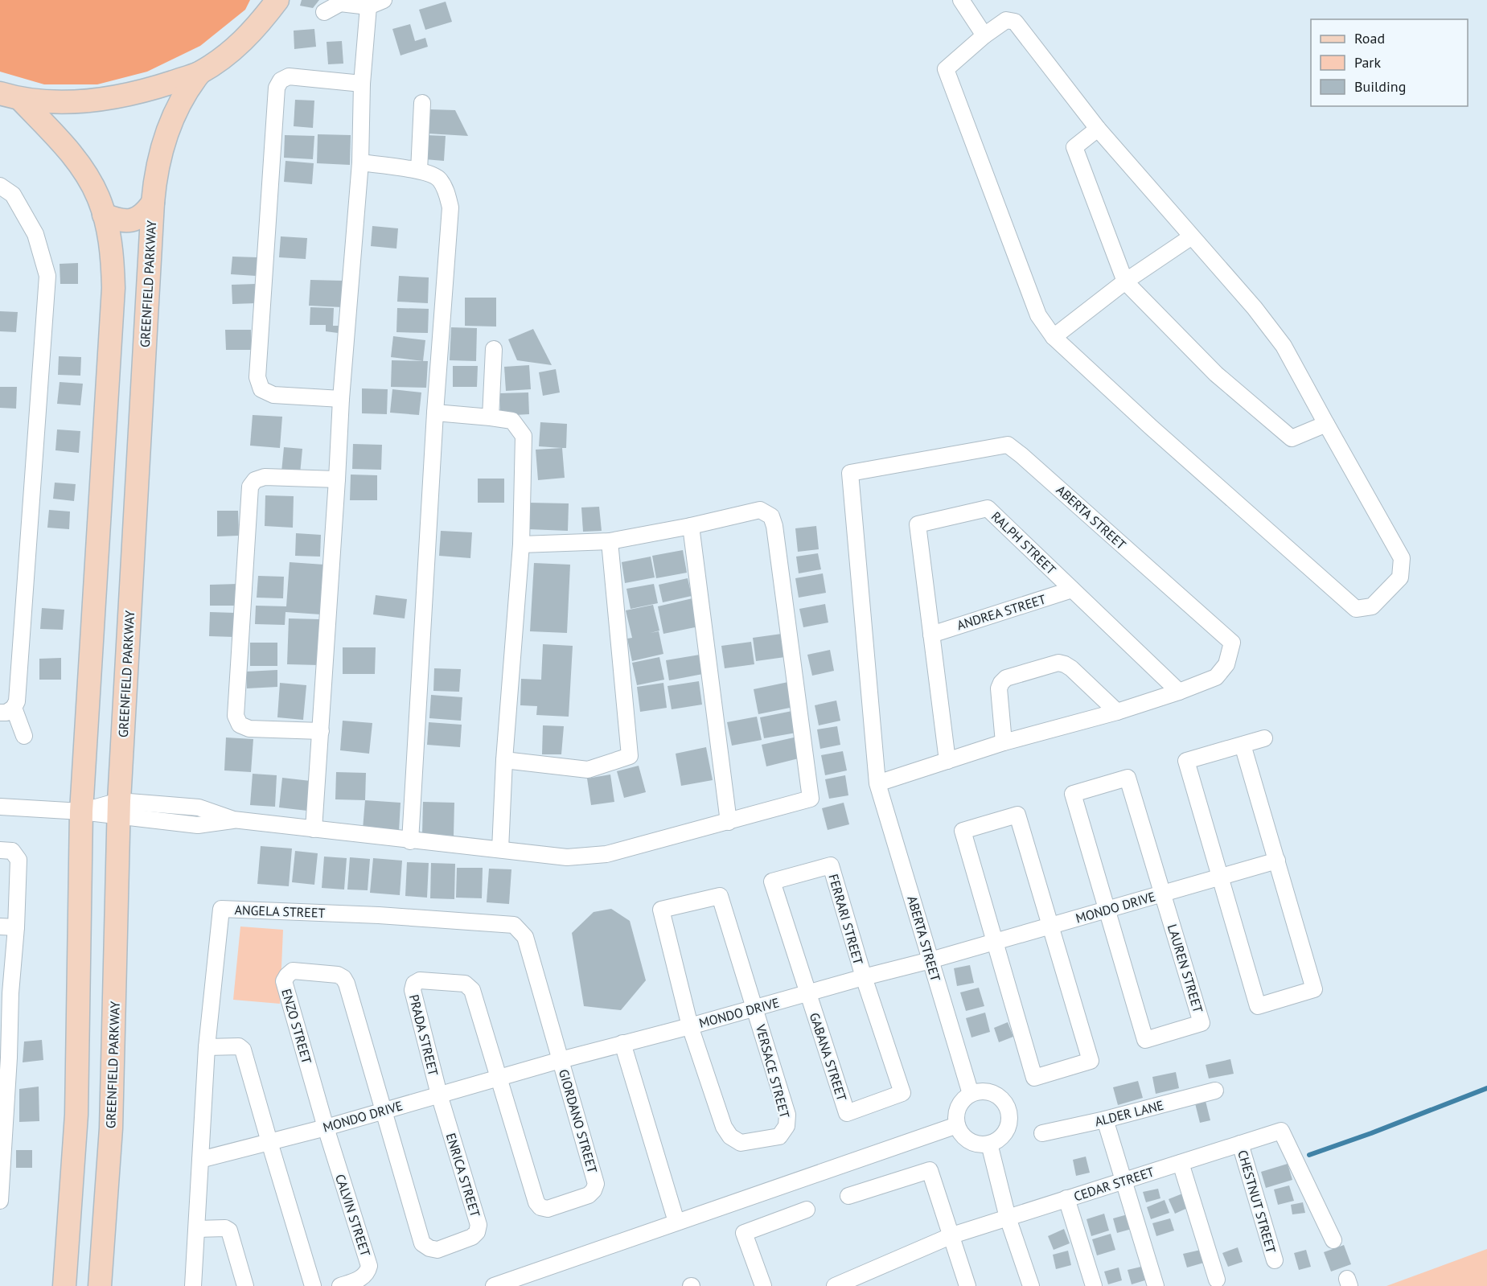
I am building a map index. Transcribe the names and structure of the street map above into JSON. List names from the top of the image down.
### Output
{
  "streets": {
    "main road": ["GREENFIELD PARKWAY"],
    "street": [
      "ABERTA STREET",
      "RALPH STREET",
      "ANDREA STREET",
      "MONDO DRIVE",
      "ANGELA STREET",
      "FERRARI STREET",
      "LAUREN STREET",
      "ENZO STREET",
      "PRADA STREET",
      "GABANA STREET",
      "VERSACE STREET",
      "ALDER LANE",
      "GIORDANO STREET",
      "ENRICA STREET",
      "CEDAR STREET",
      "CHESTNUT STREET",
      "CALVIN STREET"
    ]
  },
  "crossings": [
    ["ABERTA STREET", "RALPH STREET"],
    ["ABERTA STREET", "MONDO DRIVE"],
    ["RALPH STREET", "ANDREA STREET"],
    ["MONDO DRIVE", "ANGELA STREET"],
    ["MONDO DRIVE", "FERRARI STREET"],
    ["MONDO DRIVE", "LAUREN STREET"],
    ["MONDO DRIVE", "ENZO STREET"],
    ["MONDO DRIVE", "PRADA STREET"],
    ["MONDO DRIVE", "GABANA STREET"],
    ["MONDO DRIVE", "VERSACE STREET"],
    ["MONDO DRIVE", "GIORDANO STREET"],
    ["MONDO DRIVE", "ENRICA STREET"],
    ["MONDO DRIVE", "CALVIN STREET"],
    ["ANGELA STREET", "GIORDANO STREET"],
    ["FERRARI STREET", "GABANA STREET"],
    ["ENZO STREET", "ENRICA STREET"],
    ["ENZO STREET", "CALVIN STREET"],
    ["PRADA STREET", "GIORDANO STREET"],
    ["PRADA STREET", "ENRICA STREET"],
    ["CEDAR STREET", "CHESTNUT STREET"]
  ],
  "legend": ["Road", "Park", "Building"]
}
